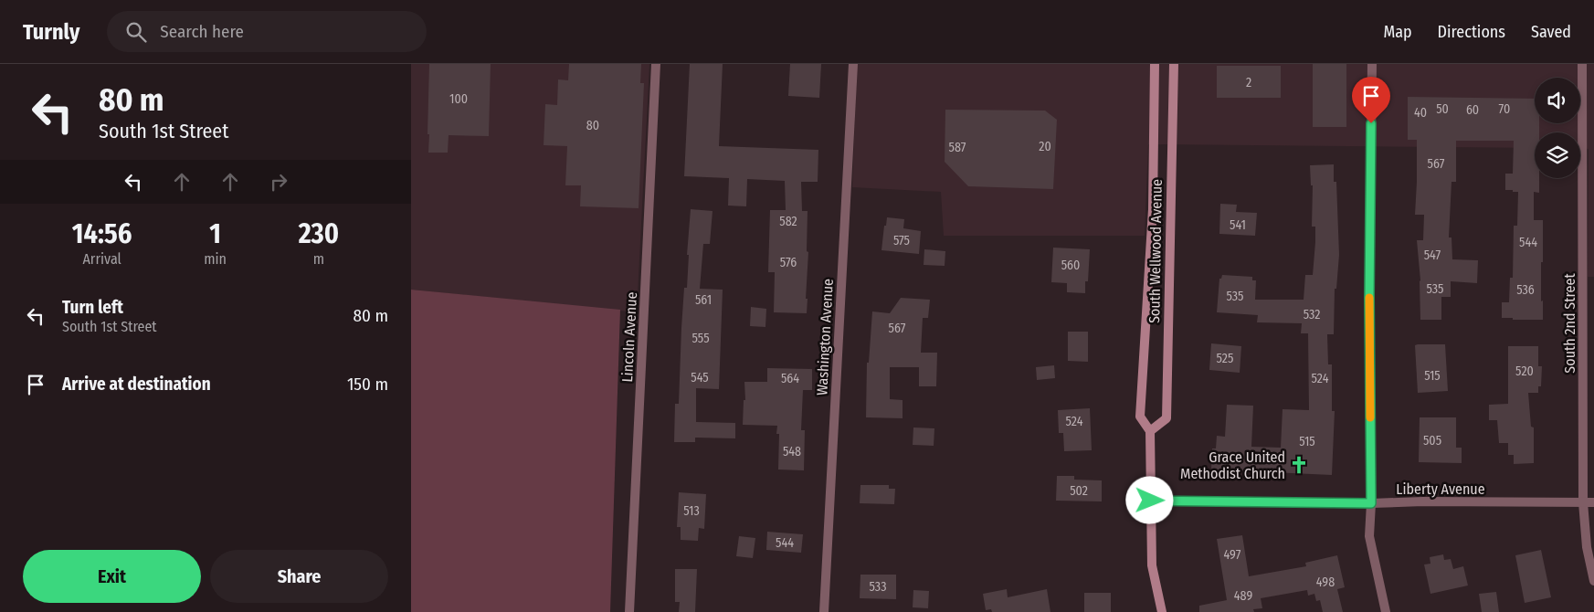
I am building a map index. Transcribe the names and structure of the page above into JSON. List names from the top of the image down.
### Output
{
  "streets": {
    "main road": ["South Wellwood Avenue"],
    "street": [
      "South 2nd Street",
      "Lincoln Avenue",
      "Washington Avenue",
      "Liberty Avenue"
    ]
  },
  "crossings": [
    ["South Wellwood Avenue", "Liberty Avenue"],
    ["South 2nd Street", "Liberty Avenue"]
  ],
  "places": {
    "church": ["Grace United Methodist Church"]
  },
  "house_numbers": [
    "2",
    "100",
    "50",
    "70",
    "60",
    "40",
    "80",
    "20",
    "587",
    "567",
    "582",
    "541",
    "575",
    "544",
    "547",
    "576",
    "560",
    "535",
    "536",
    "535",
    "561",
    "532",
    "567",
    "555",
    "525",
    "520",
    "515",
    "545",
    "564",
    "524",
    "524",
    "505",
    "515",
    "548",
    "502",
    "513",
    "544",
    "497",
    "498",
    "533",
    "489"
  ],
  "page": {
    "header": "Turnly",
    "search": "Search here",
    "nav": ["Map", "Directions", "Saved"],
    "turn": ["80 m", "South 1st Street"],
    "eta": [
      "14:56",
      "Arrival",
      "1",
      "min",
      "230",
      "m"
    ],
    "list": [
      {
        "name": "Turn left",
        "note": "South 1st Street",
        "value": "80 m"
      },
      {
        "name": "Arrive at destination",
        "value": "150 m"
      }
    ],
    "buttons": ["Exit", "Share"]
  }
}
